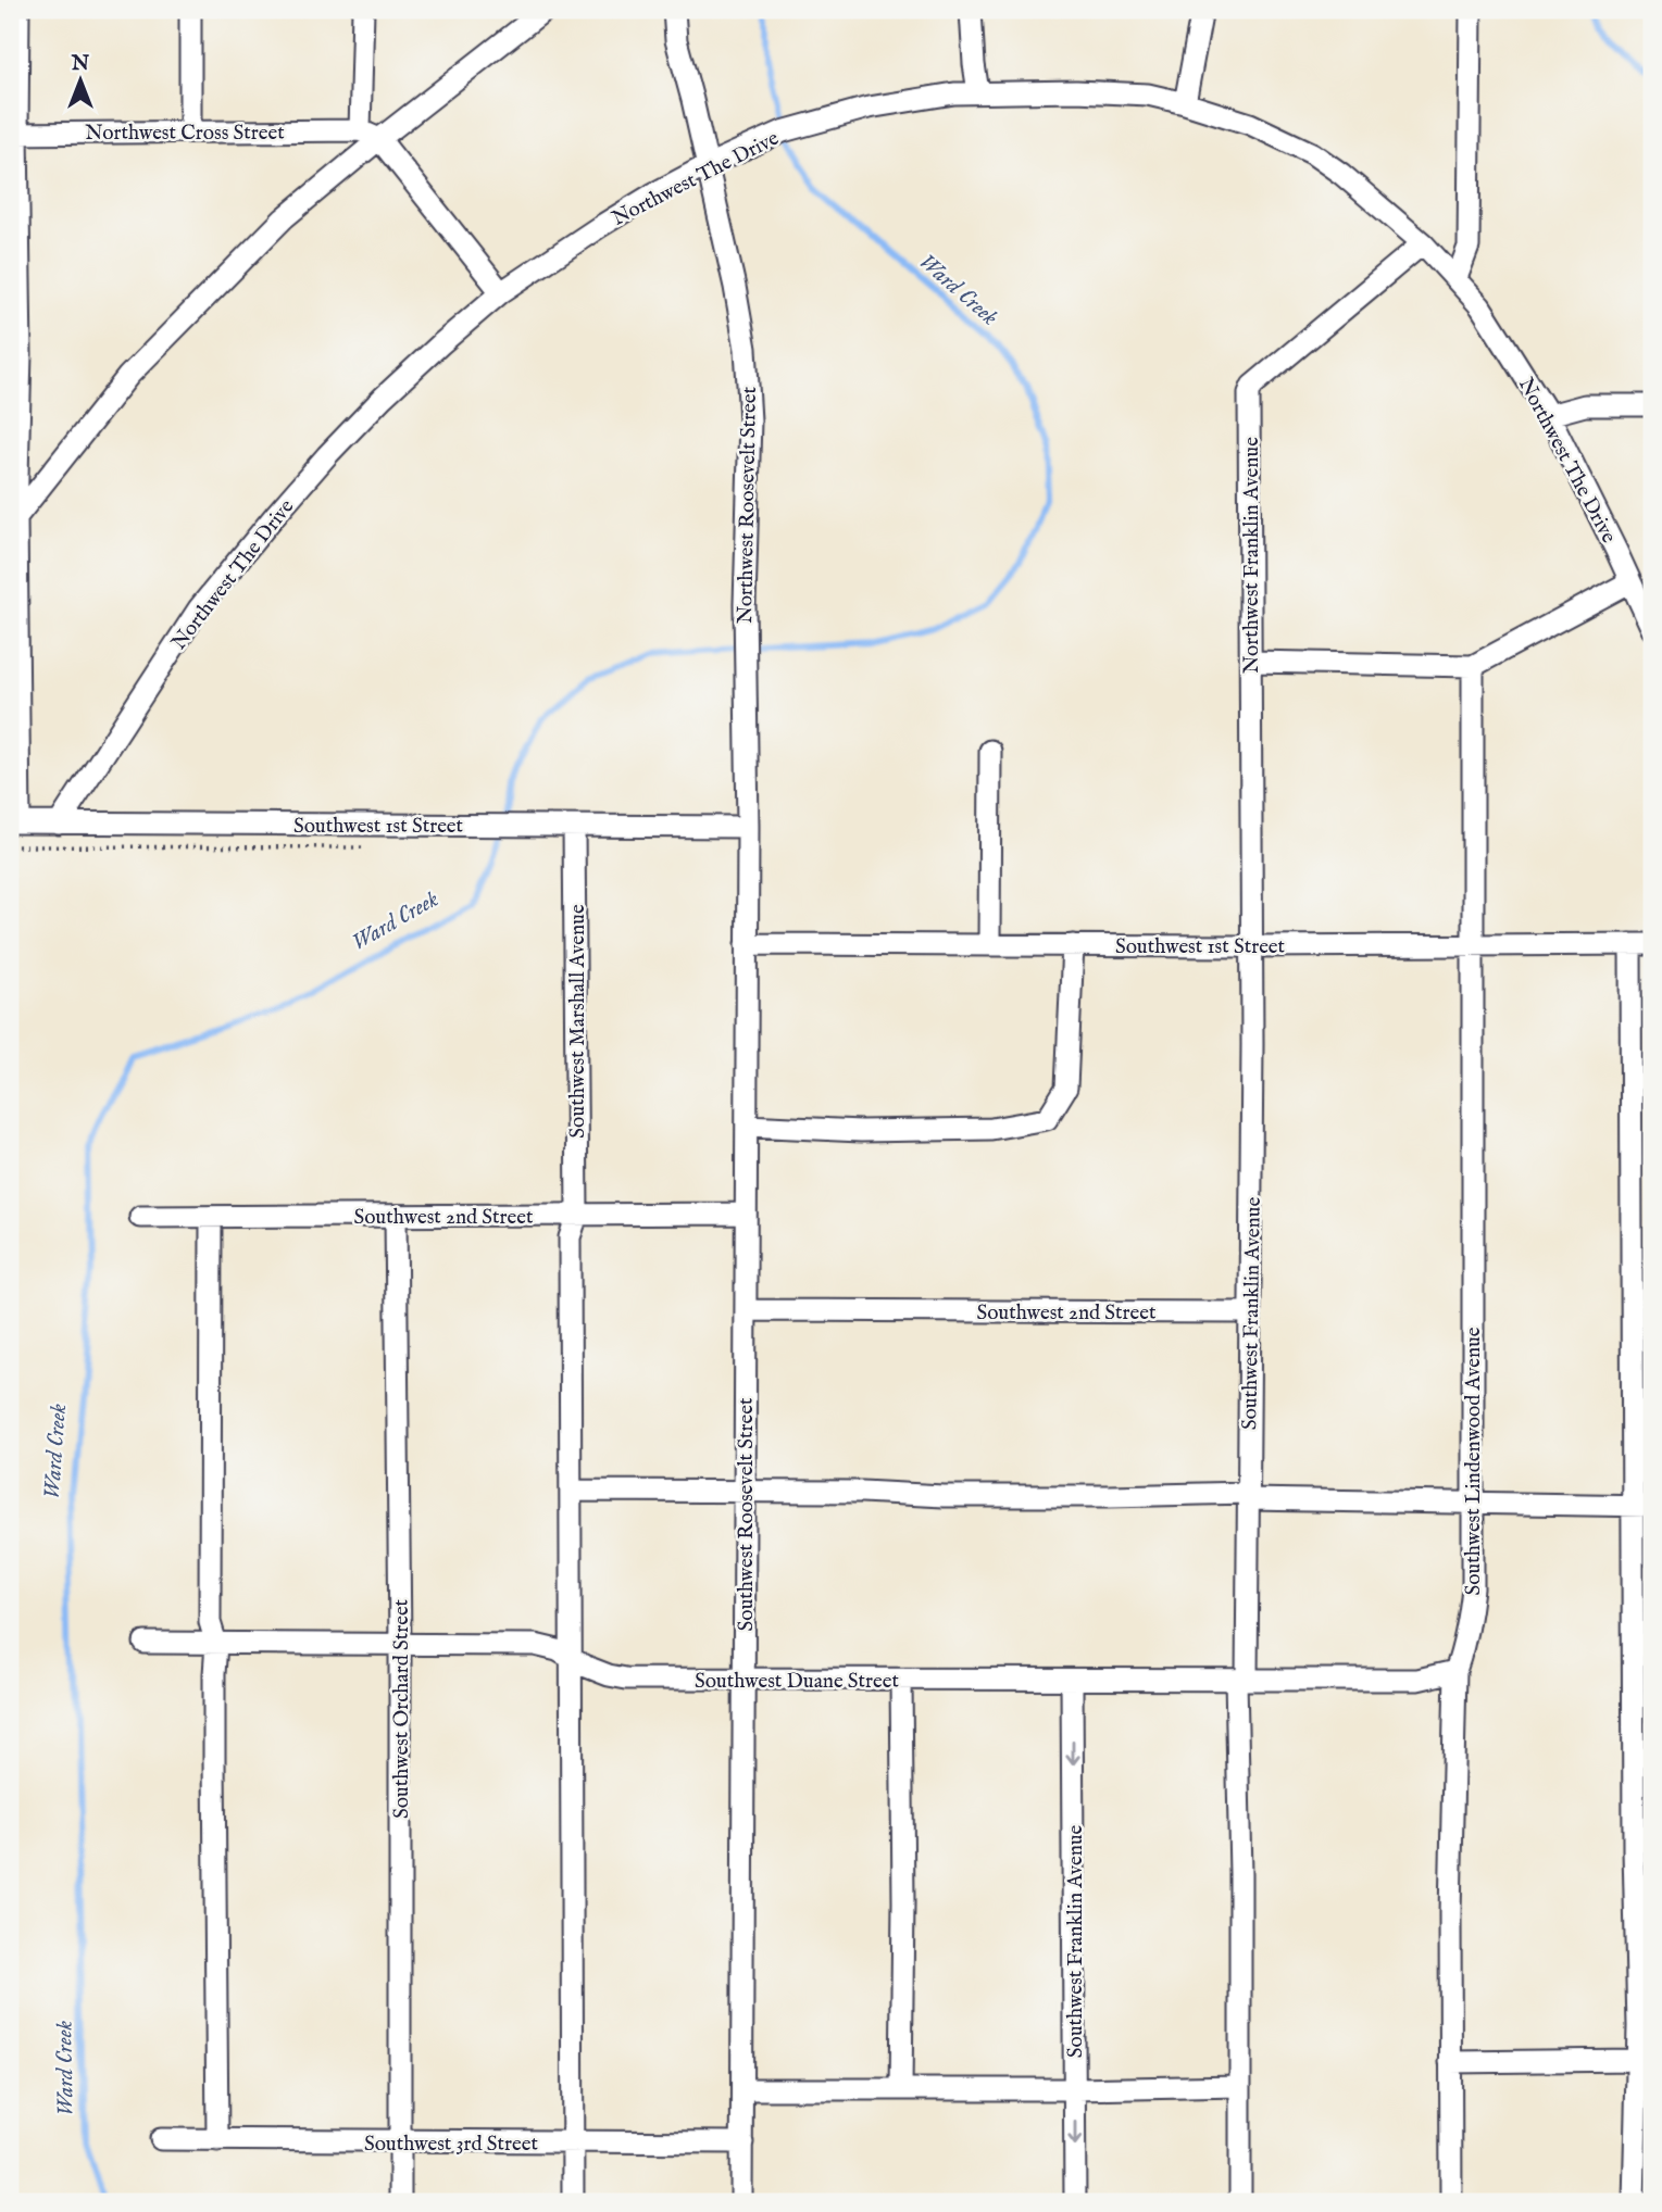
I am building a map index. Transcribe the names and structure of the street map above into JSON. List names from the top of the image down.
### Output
{
  "streets": {
    "street": [
      "Northwest Cross Street",
      "Northwest The Drive",
      "Northwest Roosevelt Street",
      "Northwest Franklin Avenue",
      "Southwest 1st Street",
      "Southwest Marshall Avenue",
      "Southwest 2nd Street",
      "Southwest Franklin Avenue",
      "Southwest Lindenwood Avenue",
      "Southwest Roosevelt Street",
      "Southwest Duane Street",
      "Southwest Orchard Street",
      "Southwest 3rd Street"
    ]
  },
  "crossings": [
    ["Northwest The Drive", "Northwest Roosevelt Street"],
    ["Northwest The Drive", "Northwest Franklin Avenue"],
    ["Northwest The Drive", "Southwest 1st Street"],
    ["Northwest Roosevelt Street", "Southwest 1st Street"],
    ["Northwest Roosevelt Street", "Southwest Roosevelt Street"],
    ["Northwest Franklin Avenue", "Southwest 1st Street"],
    ["Northwest Franklin Avenue", "Southwest Franklin Avenue"],
    ["Southwest 1st Street", "Southwest Marshall Avenue"],
    ["Southwest 1st Street", "Southwest Franklin Avenue"],
    ["Southwest 1st Street", "Southwest Lindenwood Avenue"],
    ["Southwest 1st Street", "Southwest Roosevelt Street"],
    ["Southwest Marshall Avenue", "Southwest 2nd Street"],
    ["Southwest Marshall Avenue", "Southwest Duane Street"],
    ["Southwest Marshall Avenue", "Southwest 3rd Street"],
    ["Southwest 2nd Street", "Southwest Franklin Avenue"],
    ["Southwest 2nd Street", "Southwest Roosevelt Street"],
    ["Southwest 2nd Street", "Southwest Orchard Street"],
    ["Southwest Franklin Avenue", "Southwest Duane Street"],
    ["Southwest Lindenwood Avenue", "Southwest Duane Street"],
    ["Southwest Roosevelt Street", "Southwest Duane Street"],
    ["Southwest Roosevelt Street", "Southwest 3rd Street"],
    ["Southwest Duane Street", "Southwest Orchard Street"],
    ["Southwest Orchard Street", "Southwest 3rd Street"]
  ],
  "water": ["Ward Creek"],
  "north": "top"
}
